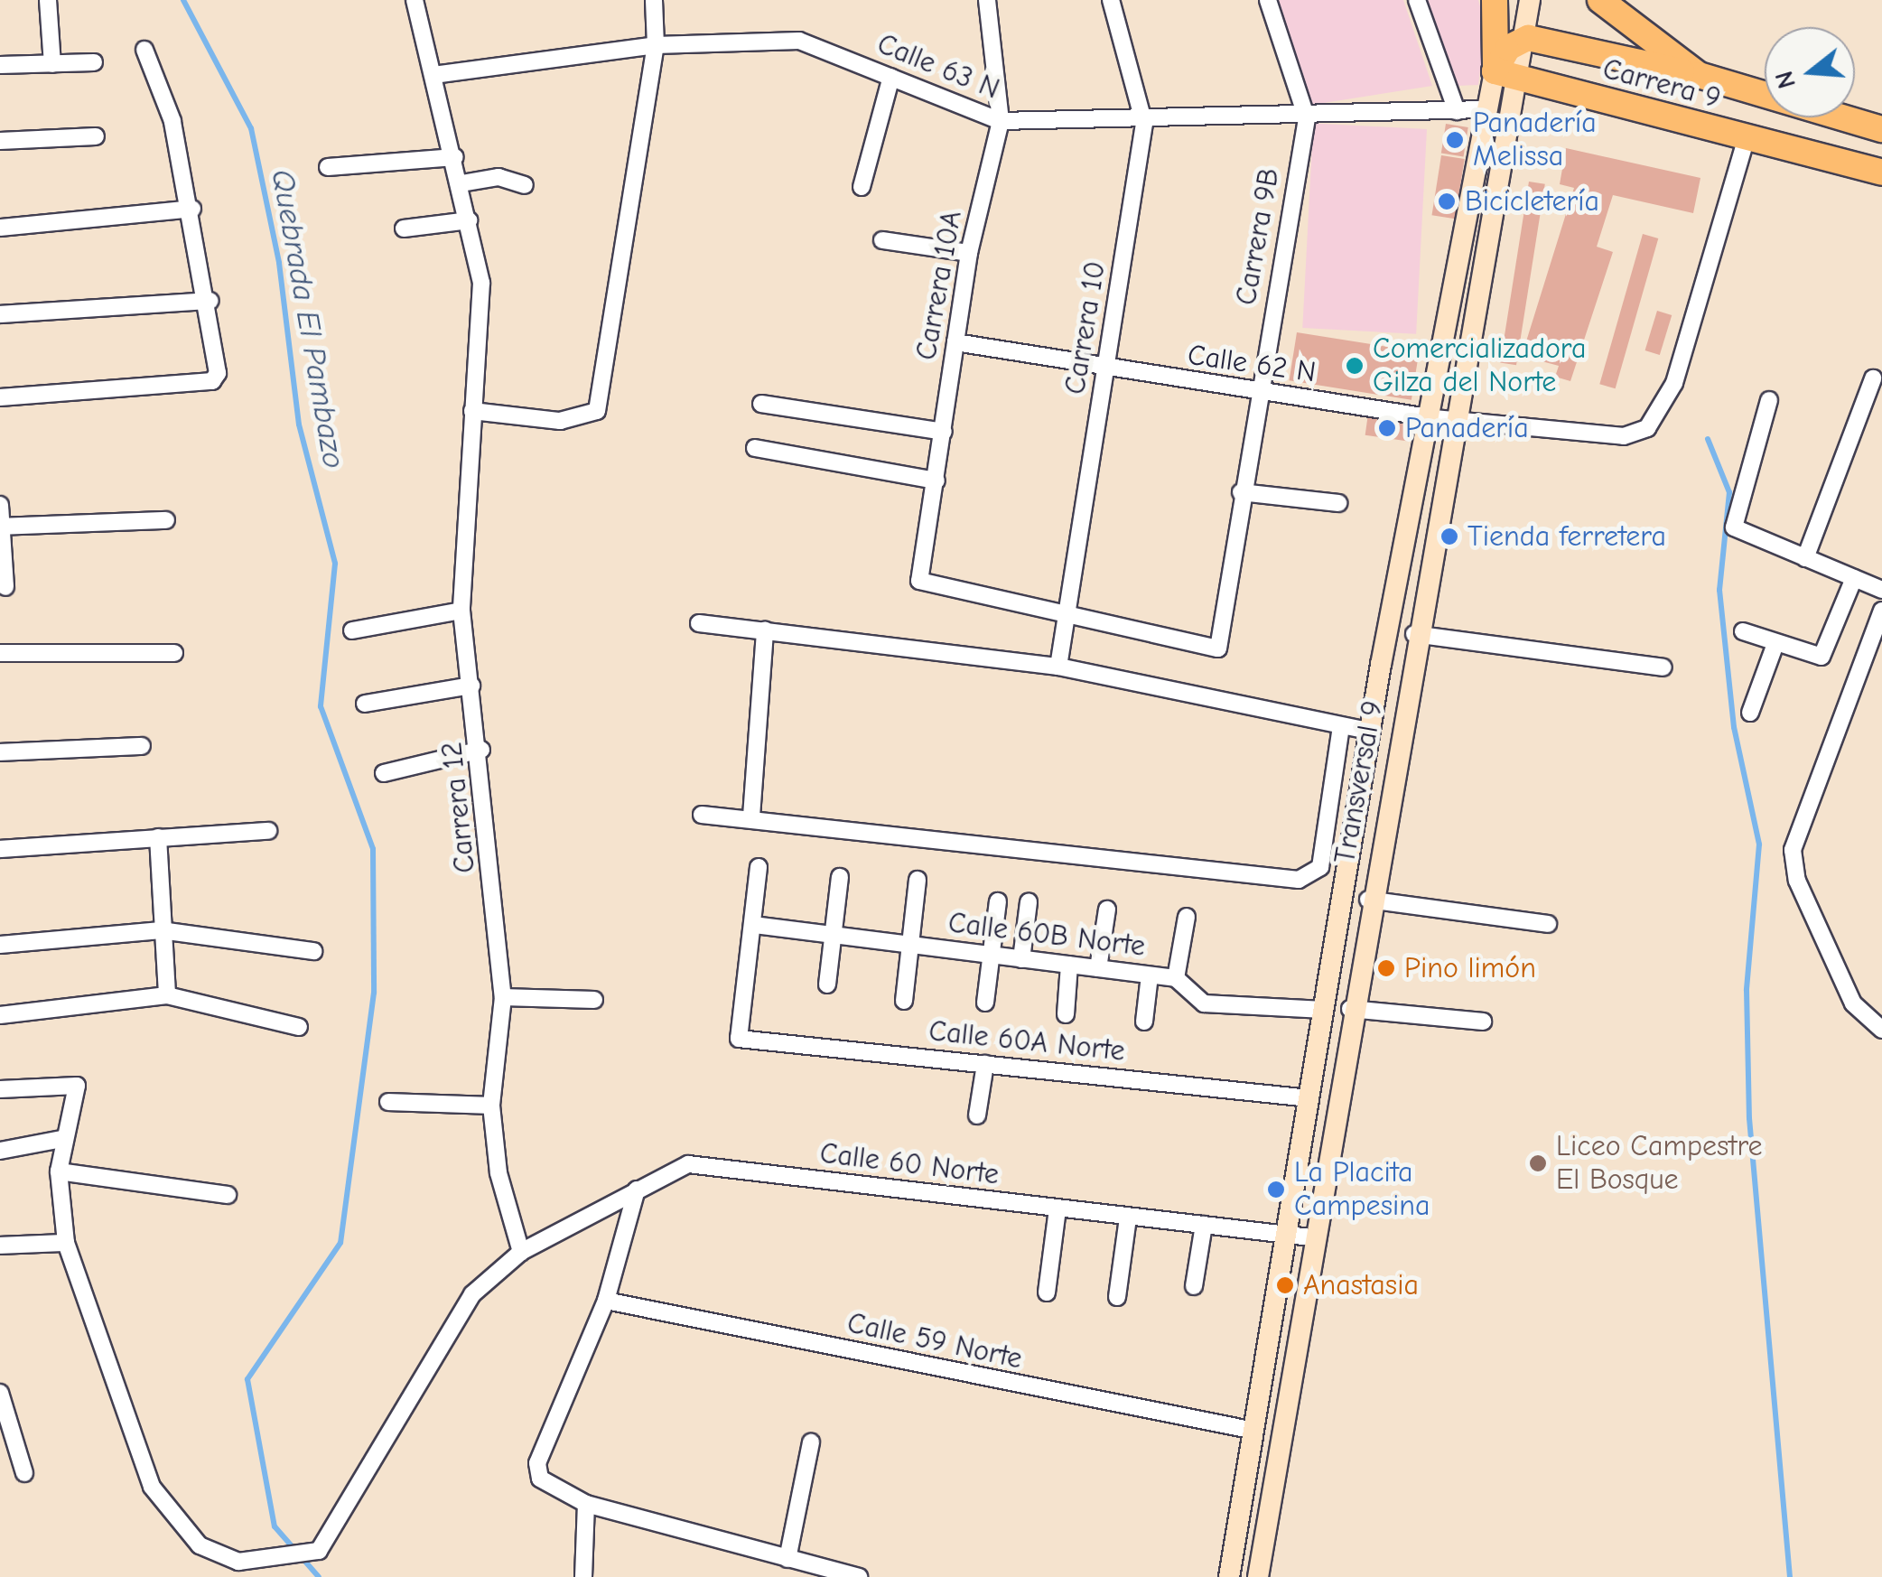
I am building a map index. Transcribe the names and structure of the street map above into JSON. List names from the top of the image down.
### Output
{
  "streets": {
    "main road": ["Carrera 9", "Transversal 9"],
    "street": [
      "Calle 63 N",
      "Carrera 9B",
      "Carrera 10A",
      "Carrera 10",
      "Calle 62 N",
      "Carrera 12",
      "Calle 60B Norte",
      "Calle 60A Norte",
      "Calle 60 Norte",
      "Calle 59 Norte"
    ]
  },
  "crossings": [
    ["Calle 63 N", "Carrera 9B"],
    ["Calle 63 N", "Carrera 10A"],
    ["Calle 63 N", "Carrera 10"],
    ["Calle 63 N", "Transversal 9"],
    ["Calle 63 N", "Carrera 12"],
    ["Carrera 9", "Calle 62 N"],
    ["Carrera 9", "Transversal 9"],
    ["Carrera 9B", "Carrera 10A"],
    ["Carrera 9B", "Carrera 10"],
    ["Carrera 9B", "Calle 62 N"],
    ["Carrera 10A", "Carrera 10"],
    ["Carrera 10A", "Calle 62 N"],
    ["Carrera 10", "Calle 62 N"],
    ["Calle 62 N", "Transversal 9"],
    ["Transversal 9", "Calle 60B Norte"],
    ["Transversal 9", "Calle 60A Norte"],
    ["Transversal 9", "Calle 60 Norte"],
    ["Transversal 9", "Calle 59 Norte"],
    ["Carrera 12", "Calle 60 Norte"],
    ["Calle 60B Norte", "Calle 60A Norte"]
  ],
  "water": ["Quebrada El Pambazo"],
  "places": [
    "Panadería Melissa",
    "Bicicletería",
    "Comercializadora Gilza del Norte",
    "Panadería",
    "Tienda ferretera",
    "Pino limón",
    "Liceo Campestre El Bosque",
    "La Placita Campesina",
    "Anastasia"
  ],
  "north": "left"
}
